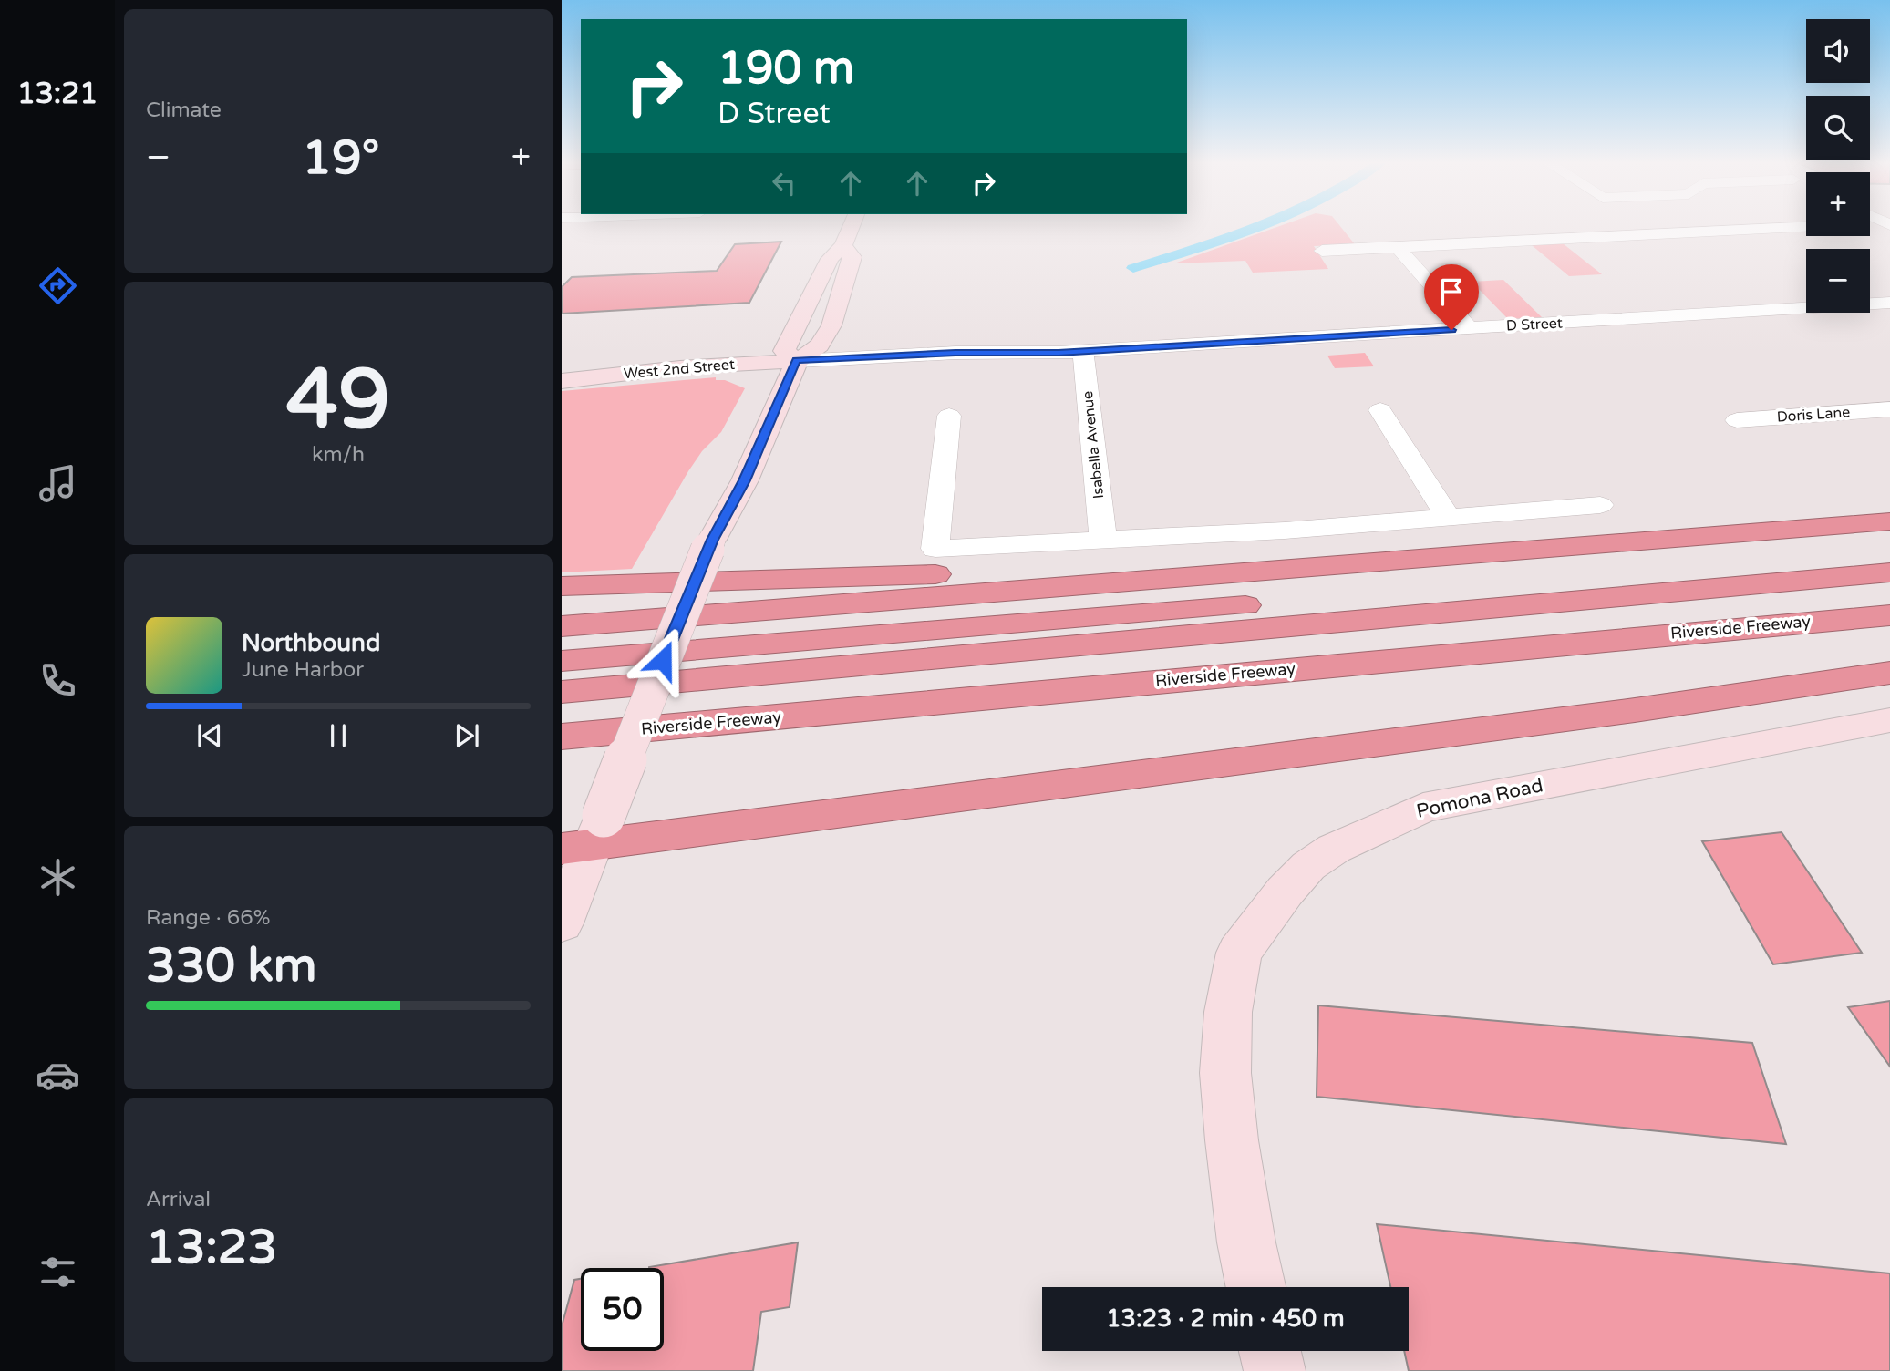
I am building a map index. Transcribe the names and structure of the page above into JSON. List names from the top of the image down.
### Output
{
  "streets": {
    "highway": ["Riverside Freeway"],
    "main road": ["West 2nd Street", "Pomona Road"],
    "street": ["D Street", "Doris Lane", "Isabella Avenue"]
  },
  "crossings": [
    ["D Street", "West 2nd Street"],
    ["D Street", "Isabella Avenue"]
  ],
  "page": {
    "tabs": "13:21",
    "tile": [
      "Climate",
      ["49", "km/h"],
      ["Range · 66%", "330 km"],
      ["Arrival", "13:23"]
    ],
    "map_buttons": ["+", "−"],
    "turn": ["190 m", "D Street"],
    "heat": ["−", "19°", "+"],
    "song": ["Northbound", "June Harbor"],
    "limit": "50",
    "trip": "13:23 · 2 min · 450 m"
  }
}
